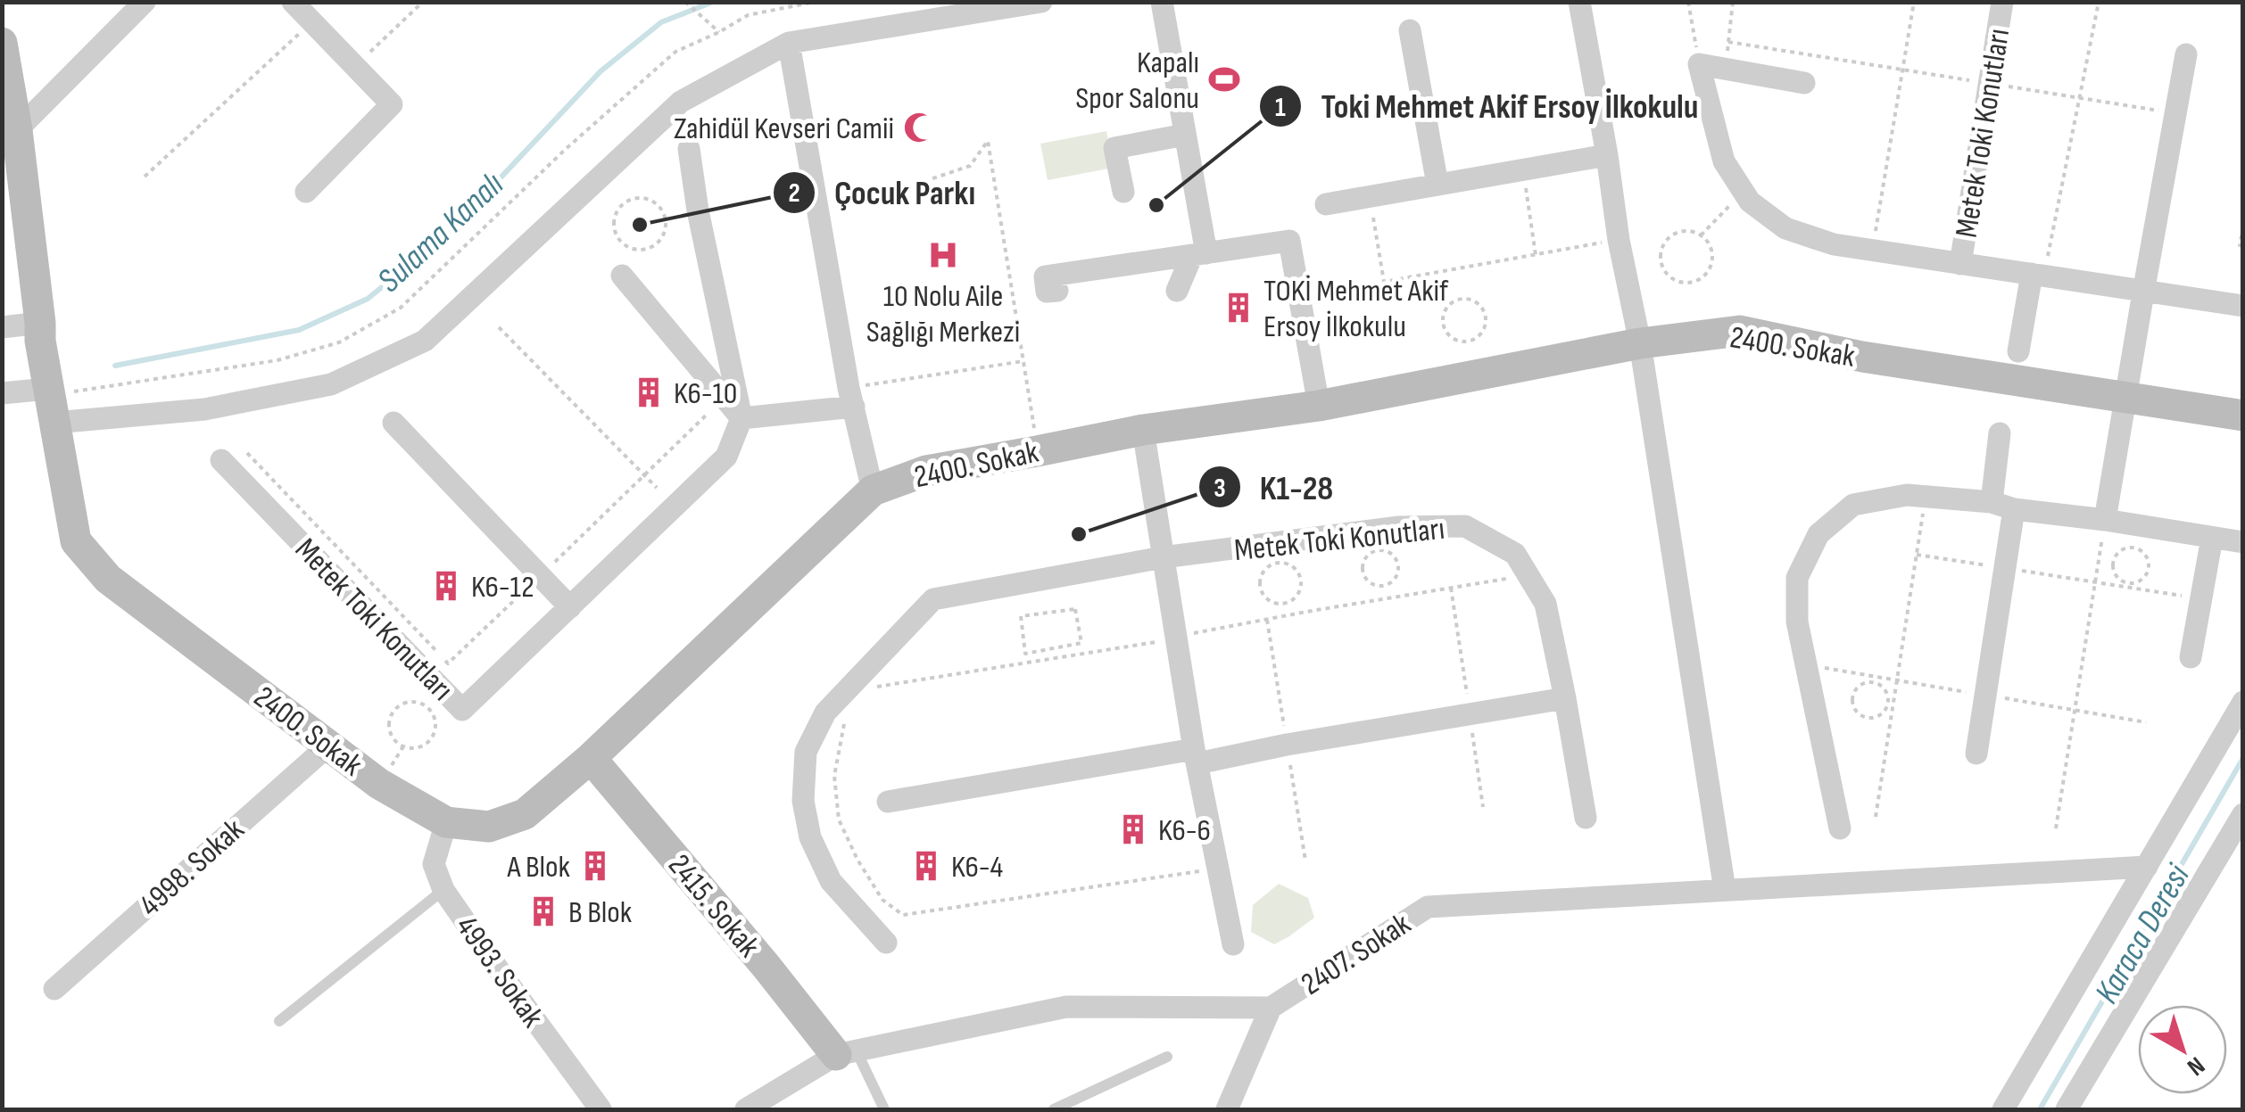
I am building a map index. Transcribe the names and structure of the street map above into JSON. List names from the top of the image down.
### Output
{
  "streets": {
    "main road": ["2400. Sokak", "2415. Sokak"],
    "street": [
      "Metek Toki Konutları",
      "4998. Sokak",
      "2407. Sokak",
      "4993. Sokak"
    ]
  },
  "crossings": [
    ["2400. Sokak", "4998. Sokak"],
    ["2400. Sokak", "2415. Sokak"],
    ["2400. Sokak", "4993. Sokak"],
    ["2415. Sokak", "2407. Sokak"]
  ],
  "water": ["Sulama Kanalı", "Karaca Deresi"],
  "places": {
    "sports": ["Kapalı Spor Salonu"],
    "mosque": ["Zahidül Kevseri Camii"],
    "other": ["Toki Mehmet Akif Ersoy İlkokulu", "Çocuk Parkı", "K1-28"],
    "hospital": ["10 Nolu Aile Sağlığı Merkezi"],
    "building": [
      "TOKİ Mehmet Akif Ersoy İlkokulu",
      "K6-10",
      "K6-12",
      "K6-6",
      "A Blok",
      "K6-4",
      "B Blok"
    ]
  },
  "north": "bottom right"
}
